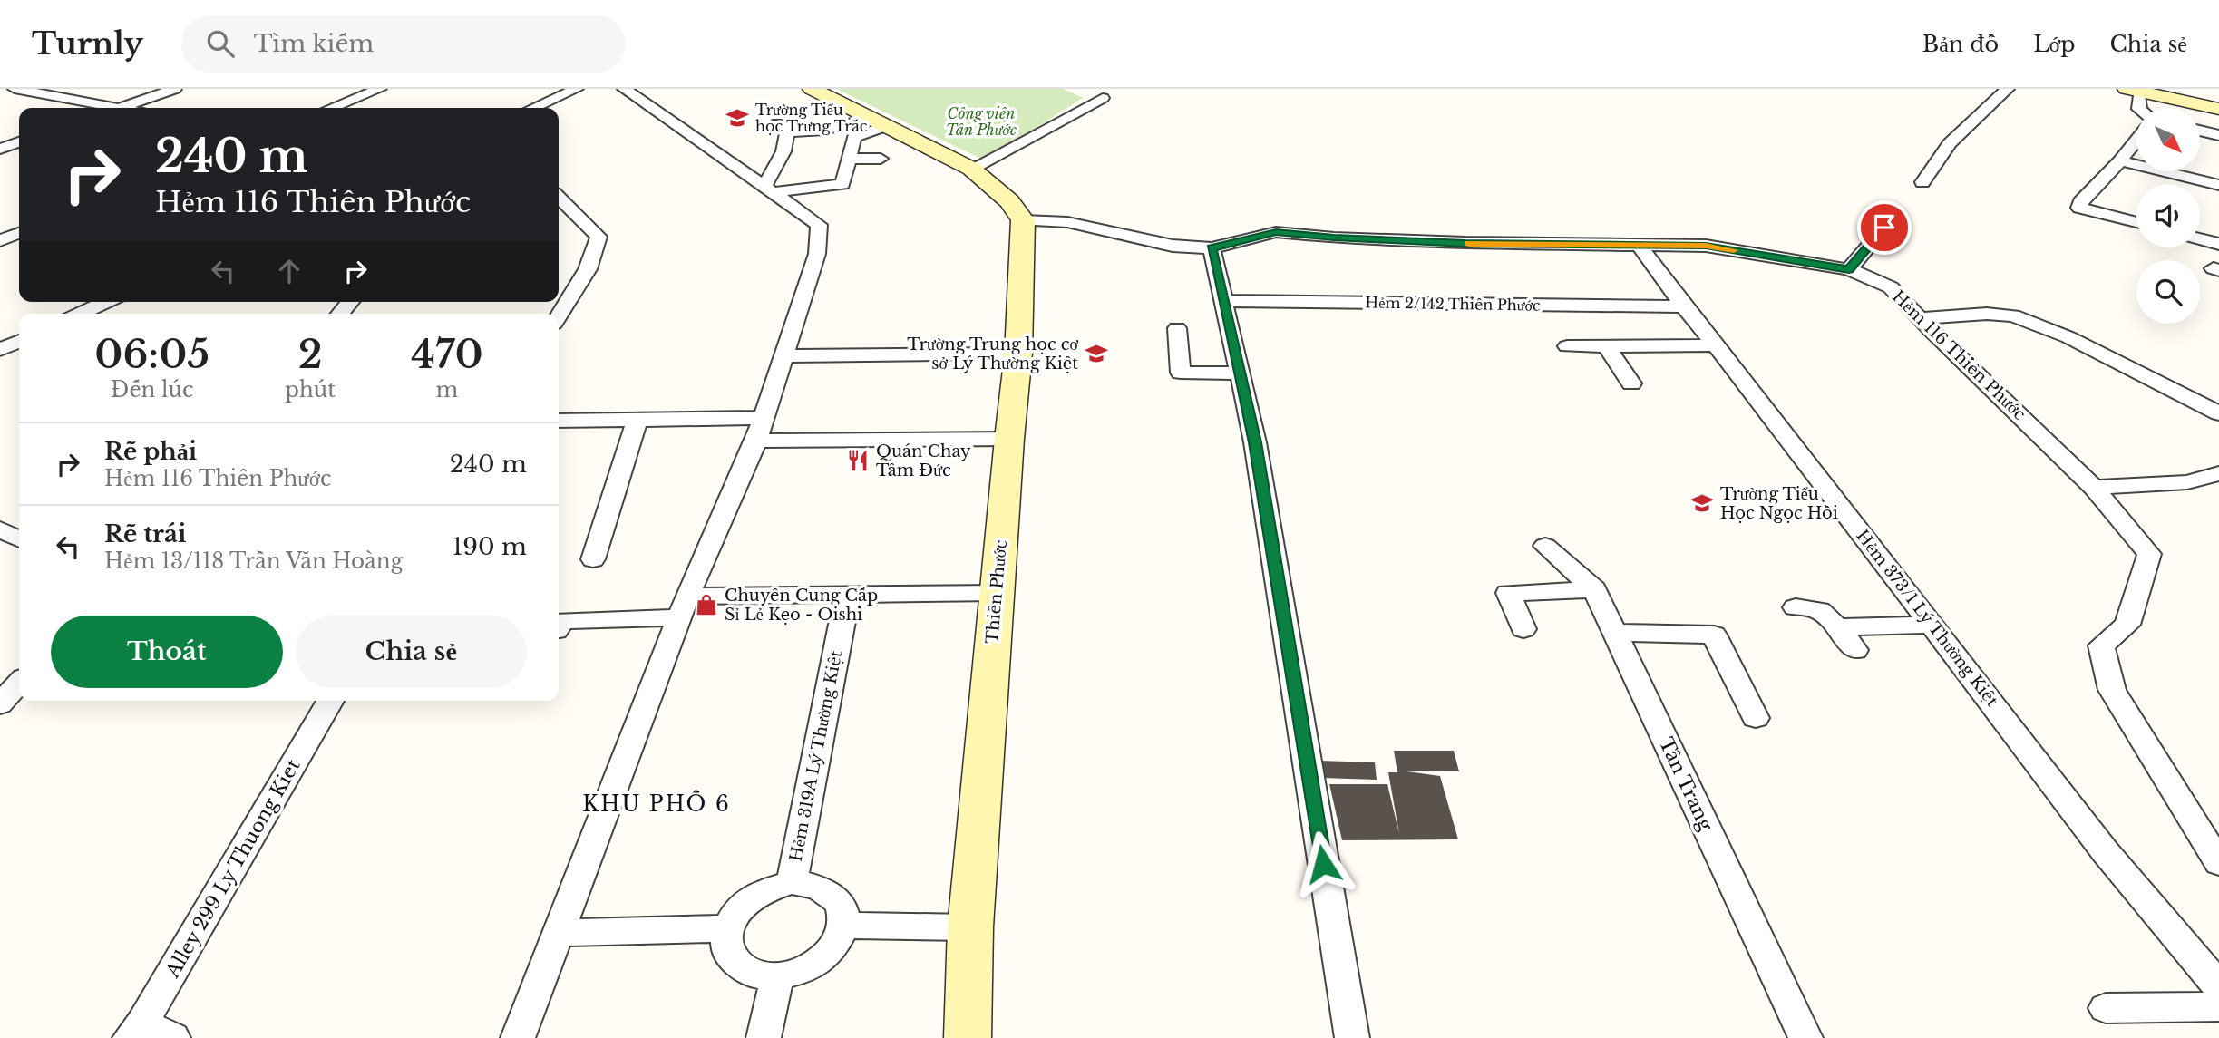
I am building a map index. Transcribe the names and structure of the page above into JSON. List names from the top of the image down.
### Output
{
  "streets": {
    "street": [
      "Hẻm 2/142 Thiên Phước",
      "Hẻm 116 Thiên Phước",
      "Thiên Phước",
      "Hẻm 373/1 Lý Thường Kiệt",
      "Hẻm 319A Lý Thường Kiệt",
      "Tân Trang",
      "Alley 299 Ly Thuong Kiet"
    ]
  },
  "crossings": [
    ["Hẻm 2/142 Thiên Phước", "Hẻm 373/1 Lý Thường Kiệt"],
    ["Hẻm 116 Thiên Phước", "Thiên Phước"],
    ["Hẻm 116 Thiên Phước", "Hẻm 373/1 Lý Thường Kiệt"]
  ],
  "districts": ["KHU PHỐ 6"],
  "parks": ["Công viên Tân Phước"],
  "places": {
    "school or university": ["Trường Tiểu học Trưng Trắc", "Trường Trung học cơ sở Lý Thường Kiệt", "Trường Tiểu Học Ngọc Hồi"],
    "restaurant": ["Quán Chay Tâm Đức"],
    "shop": ["Chuyên Cung Cấp Sỉ Lẻ Kẹo - Oishi"]
  },
  "north": "bottom right",
  "page": {
    "header": "Turnly",
    "search": "Tìm kiếm",
    "nav": ["Bản đồ", "Lớp", "Chia sẻ"],
    "turn": ["240 m", "Hẻm 116 Thiên Phước"],
    "eta": [
      "06:05",
      "Đến lúc",
      "2",
      "phút",
      "470",
      "m"
    ],
    "list": [
      {
        "name": "Rẽ phải",
        "note": "Hẻm 116 Thiên Phước",
        "value": "240 m"
      },
      {
        "name": "Rẽ trái",
        "note": "Hẻm 13/118 Trần Văn Hoàng",
        "value": "190 m"
      }
    ],
    "buttons": ["Thoát", "Chia sẻ"]
  }
}
